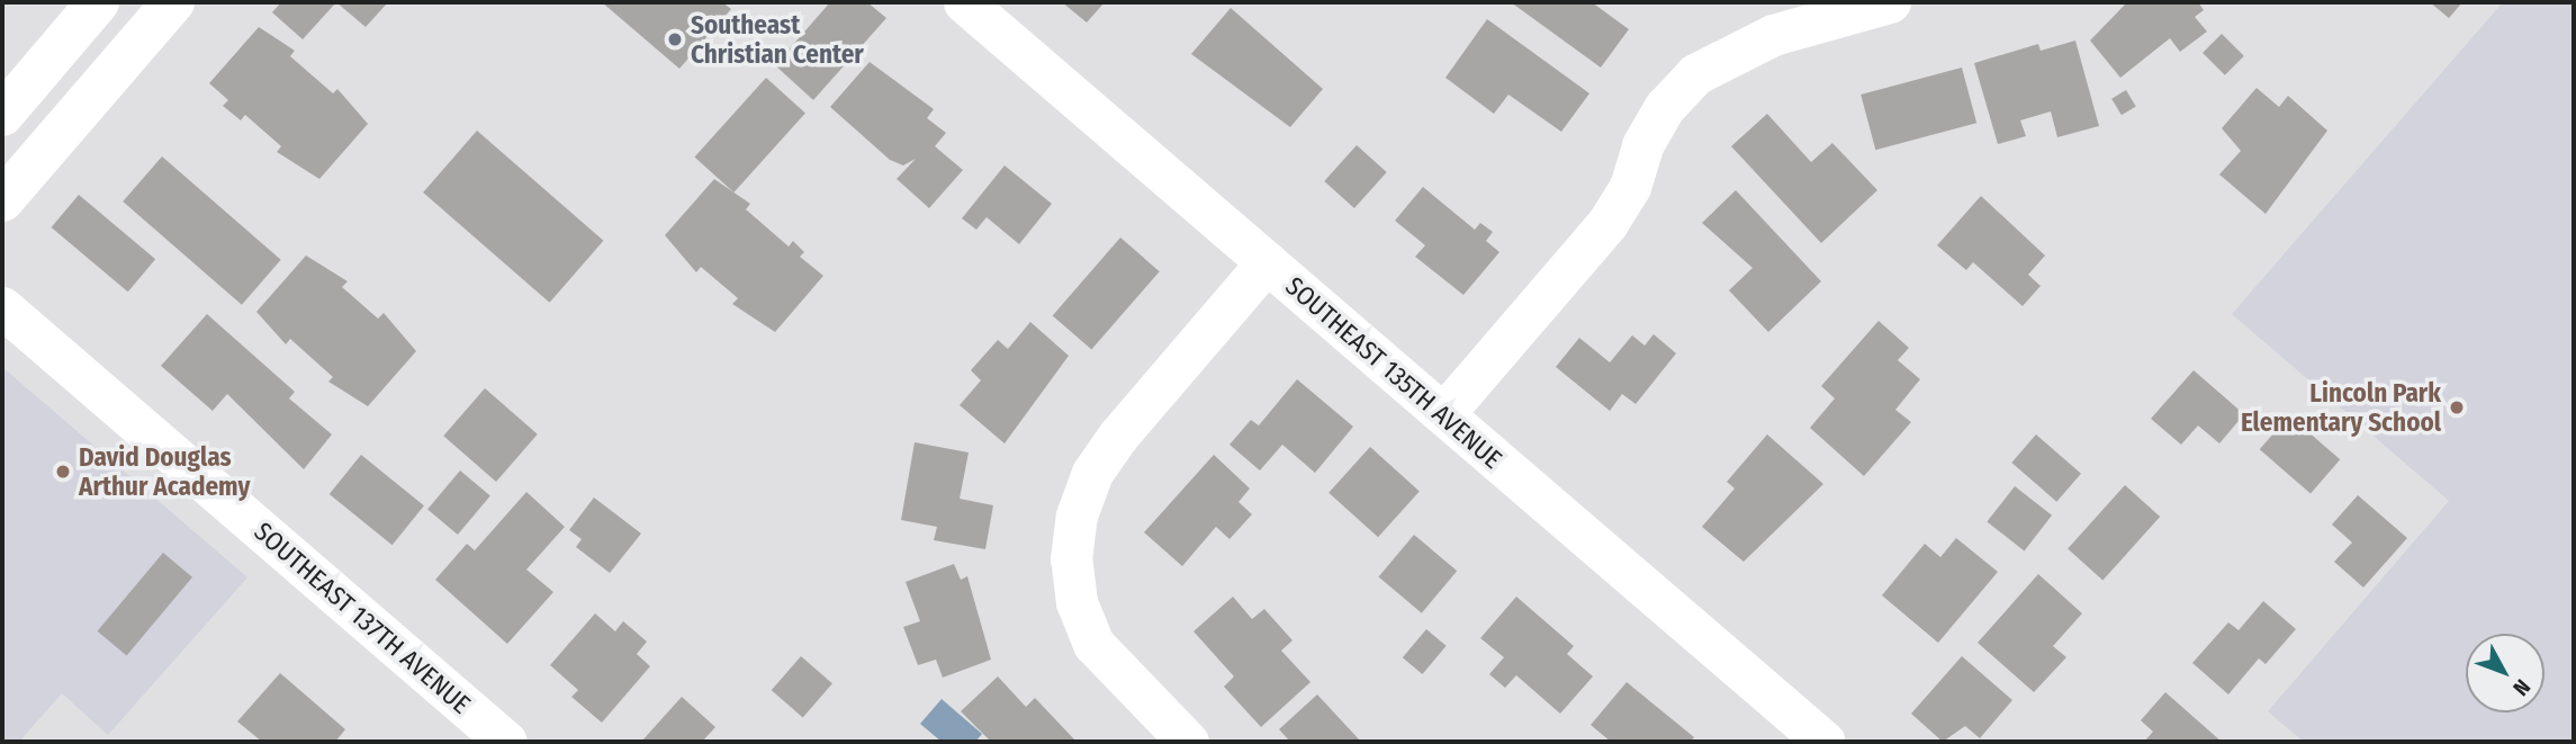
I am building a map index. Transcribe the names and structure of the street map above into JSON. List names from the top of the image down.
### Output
{
  "streets": {
    "street": ["SOUTHEAST 135TH AVENUE", "SOUTHEAST 137TH AVENUE"]
  },
  "places": ["Southeast Christian Center", "Lincoln Park Elementary School", "David Douglas Arthur Academy"],
  "north": "bottom right"
}
